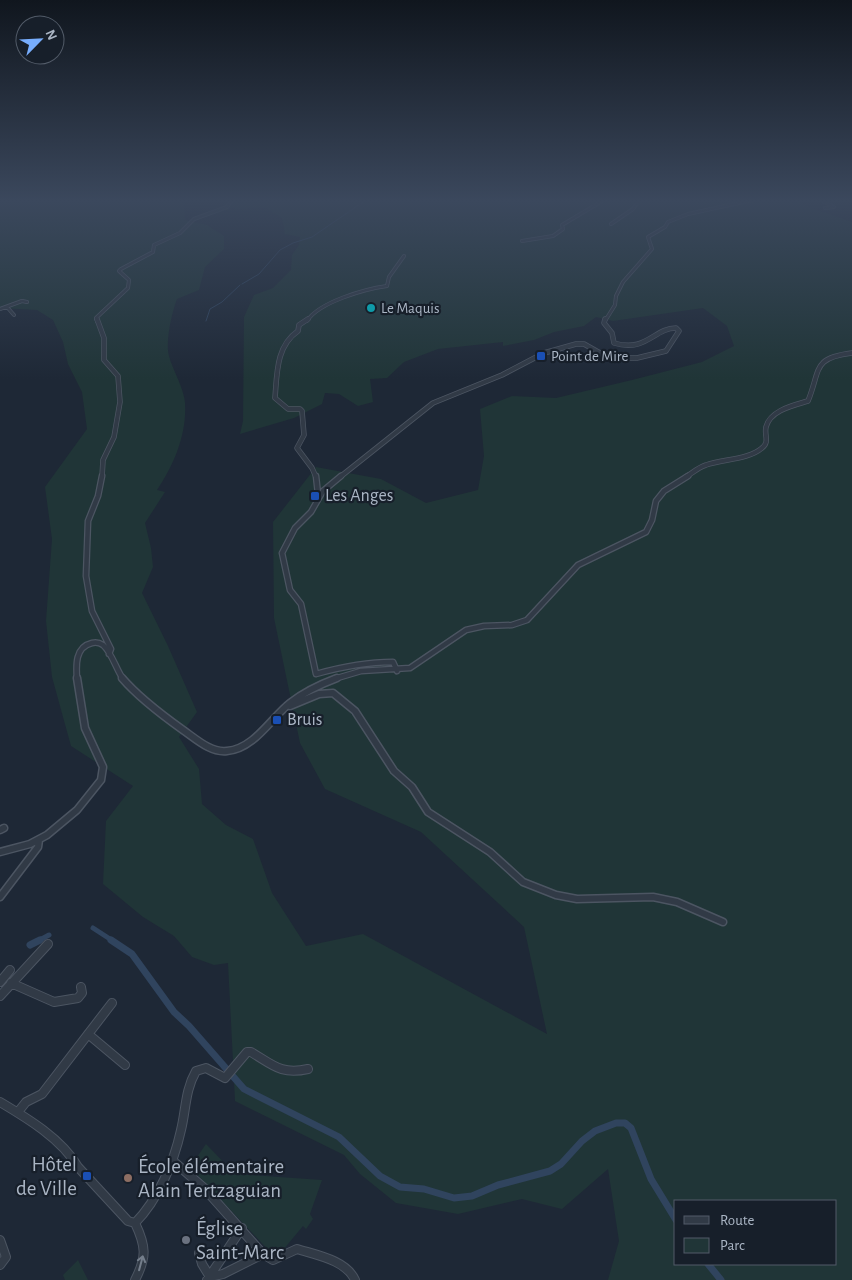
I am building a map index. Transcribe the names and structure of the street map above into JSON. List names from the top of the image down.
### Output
{
  "places": {
    "other": ["Le Maquis", "École élémentaire Alain Tertzaguian", "Église Saint-Marc"],
    "transit": [
      "Point de Mire",
      "Les Anges",
      "Bruis",
      "Hôtel de Ville"
    ]
  },
  "legend": ["Route", "Parc"],
  "north": "top right"
}
